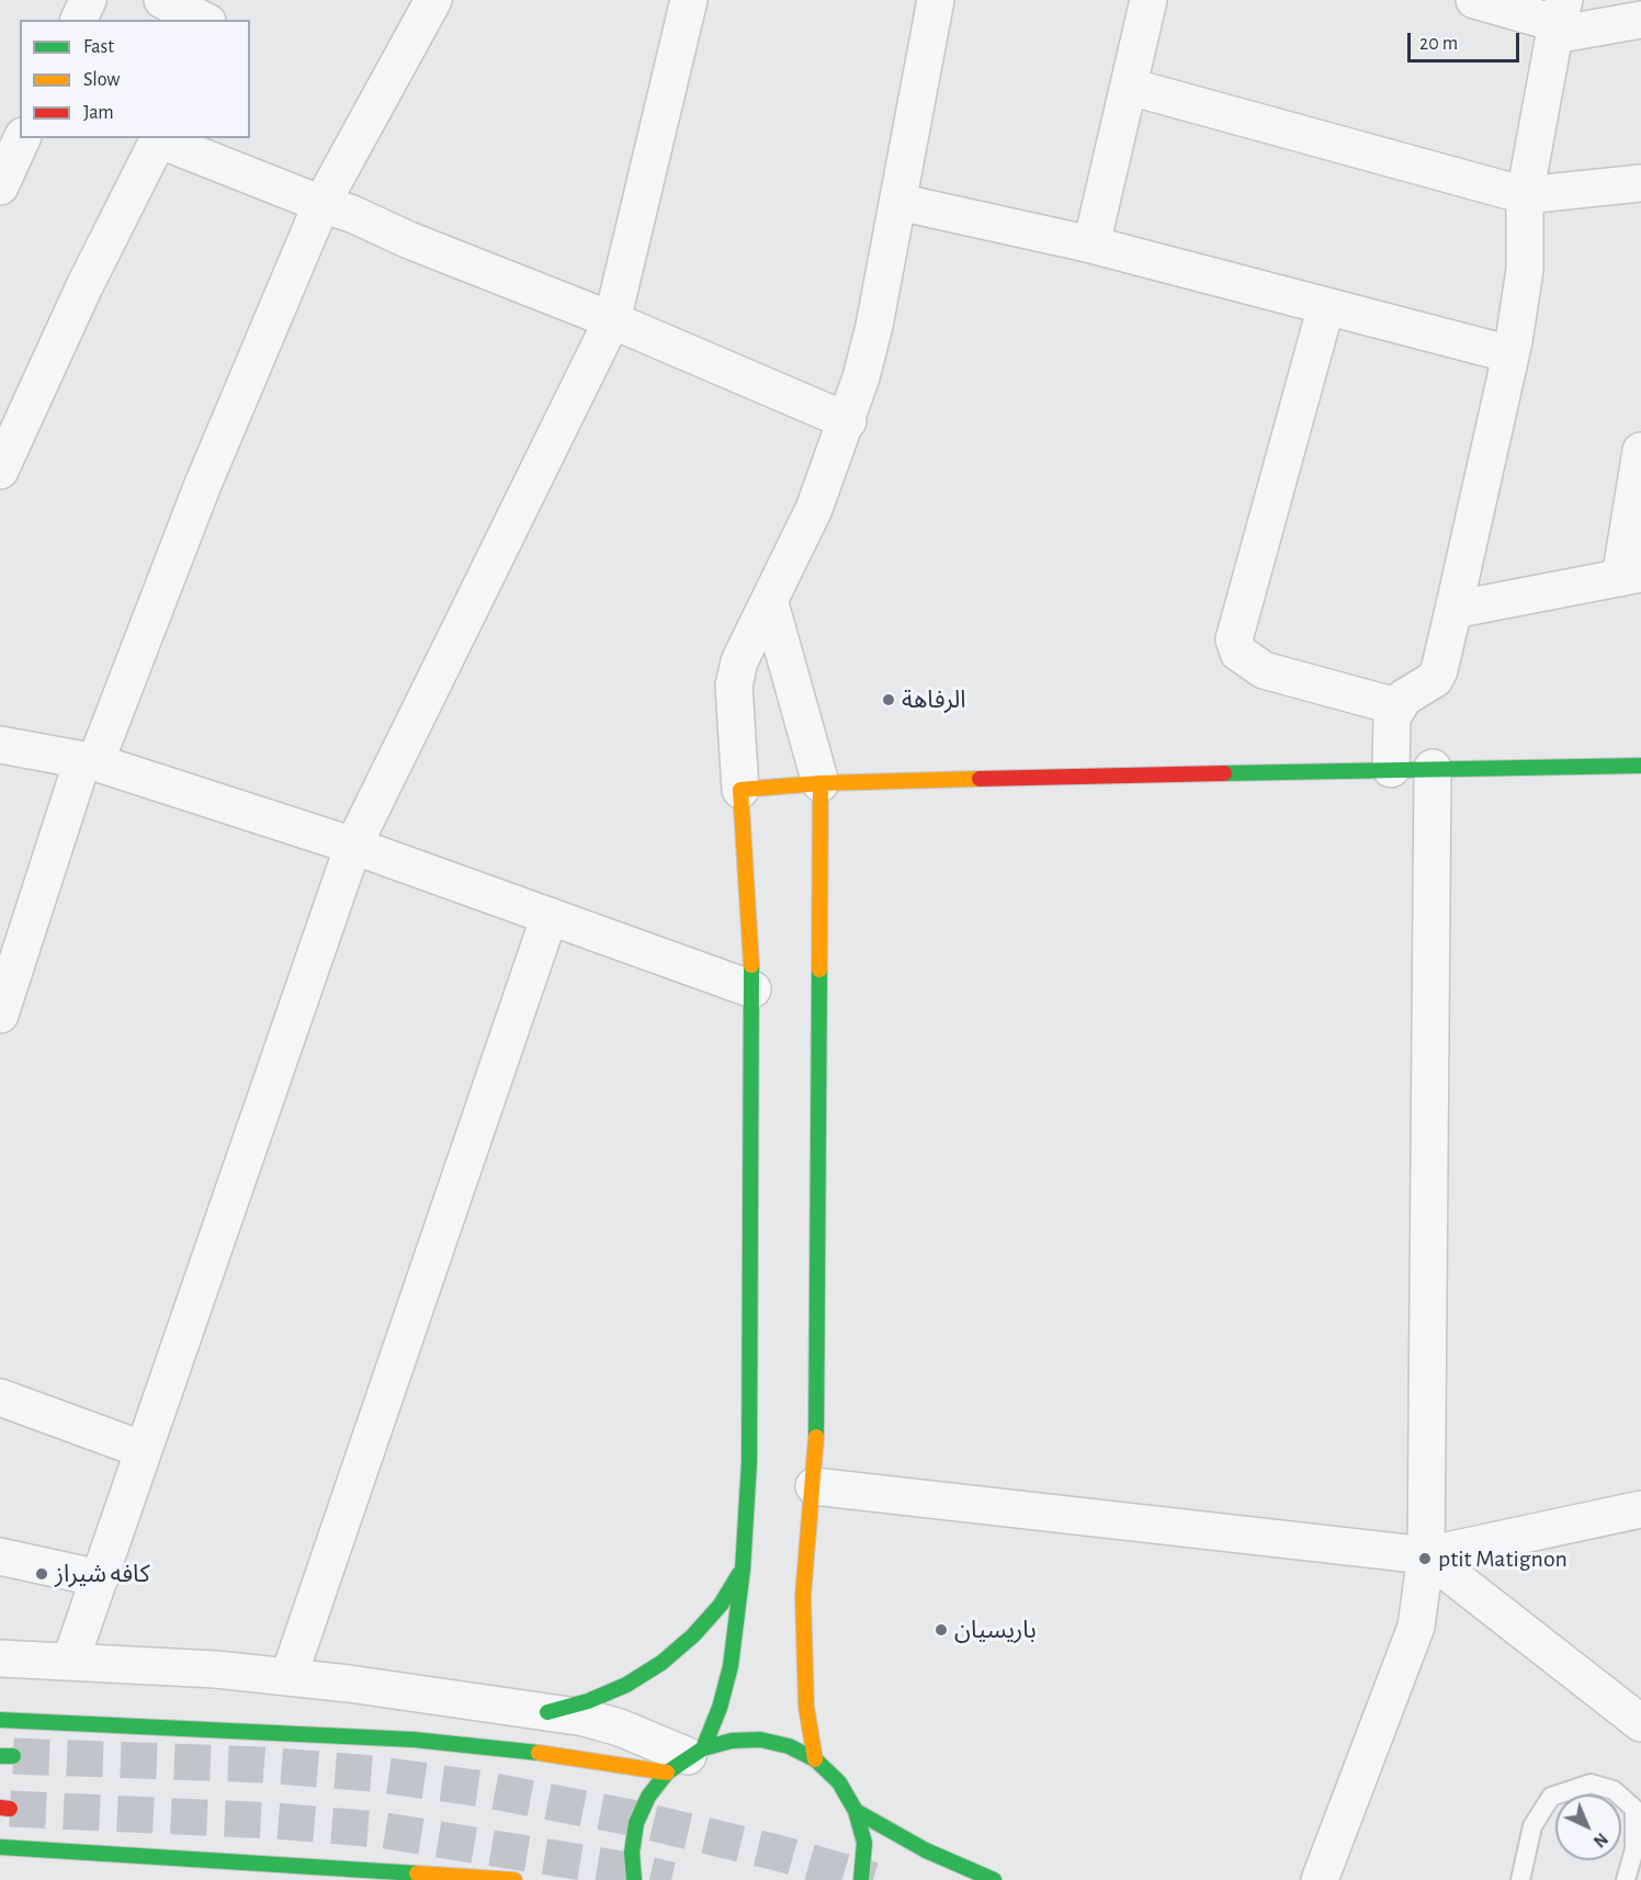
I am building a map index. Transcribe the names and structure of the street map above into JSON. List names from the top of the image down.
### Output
{
  "places": [
    "الرفاهة",
    "ptit Matignon",
    "کافه شيراز",
    "باريسيان"
  ],
  "legend": ["Fast", "Slow", "Jam"],
  "scale_bar": "20 m",
  "north": "bottom right"
}
